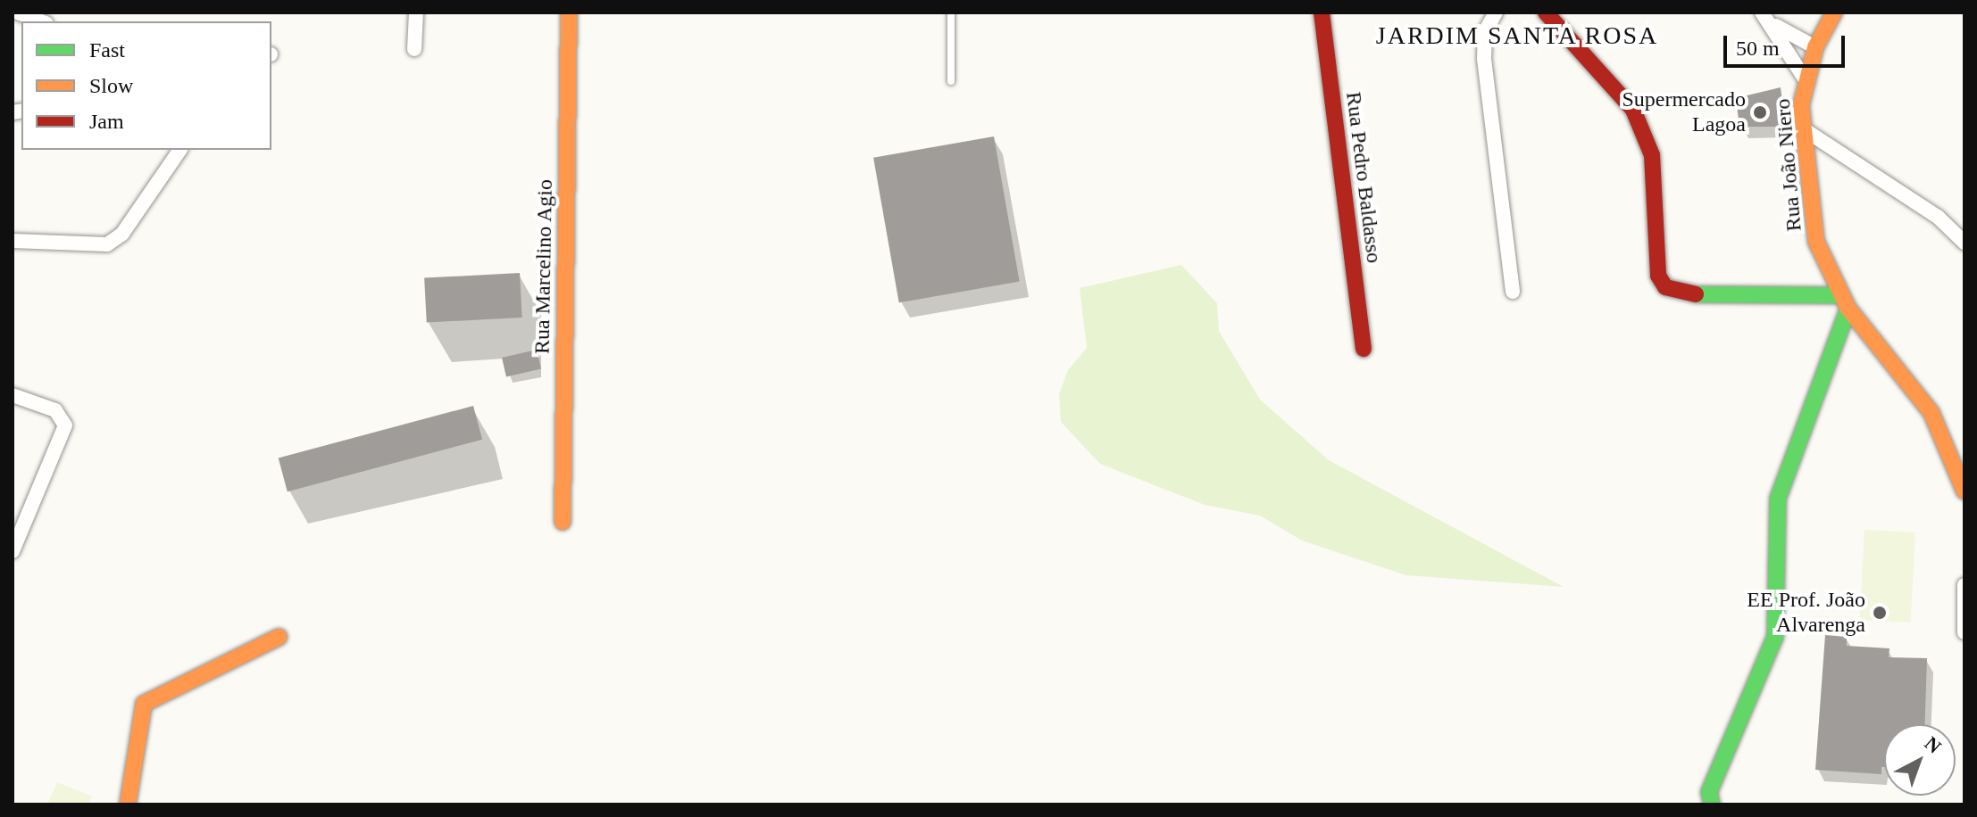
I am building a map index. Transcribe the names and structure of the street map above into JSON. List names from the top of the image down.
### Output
{
  "streets": {
    "street": ["Rua João Niero", "Rua Pedro Baldasso", "Rua Marcelino Agio"]
  },
  "districts": ["JARDIM SANTA ROSA"],
  "places": ["Supermercado Lagoa", "EE Prof. João Alvarenga"],
  "legend": ["Fast", "Slow", "Jam"],
  "scale_bar": "50 m",
  "north": "top right"
}
